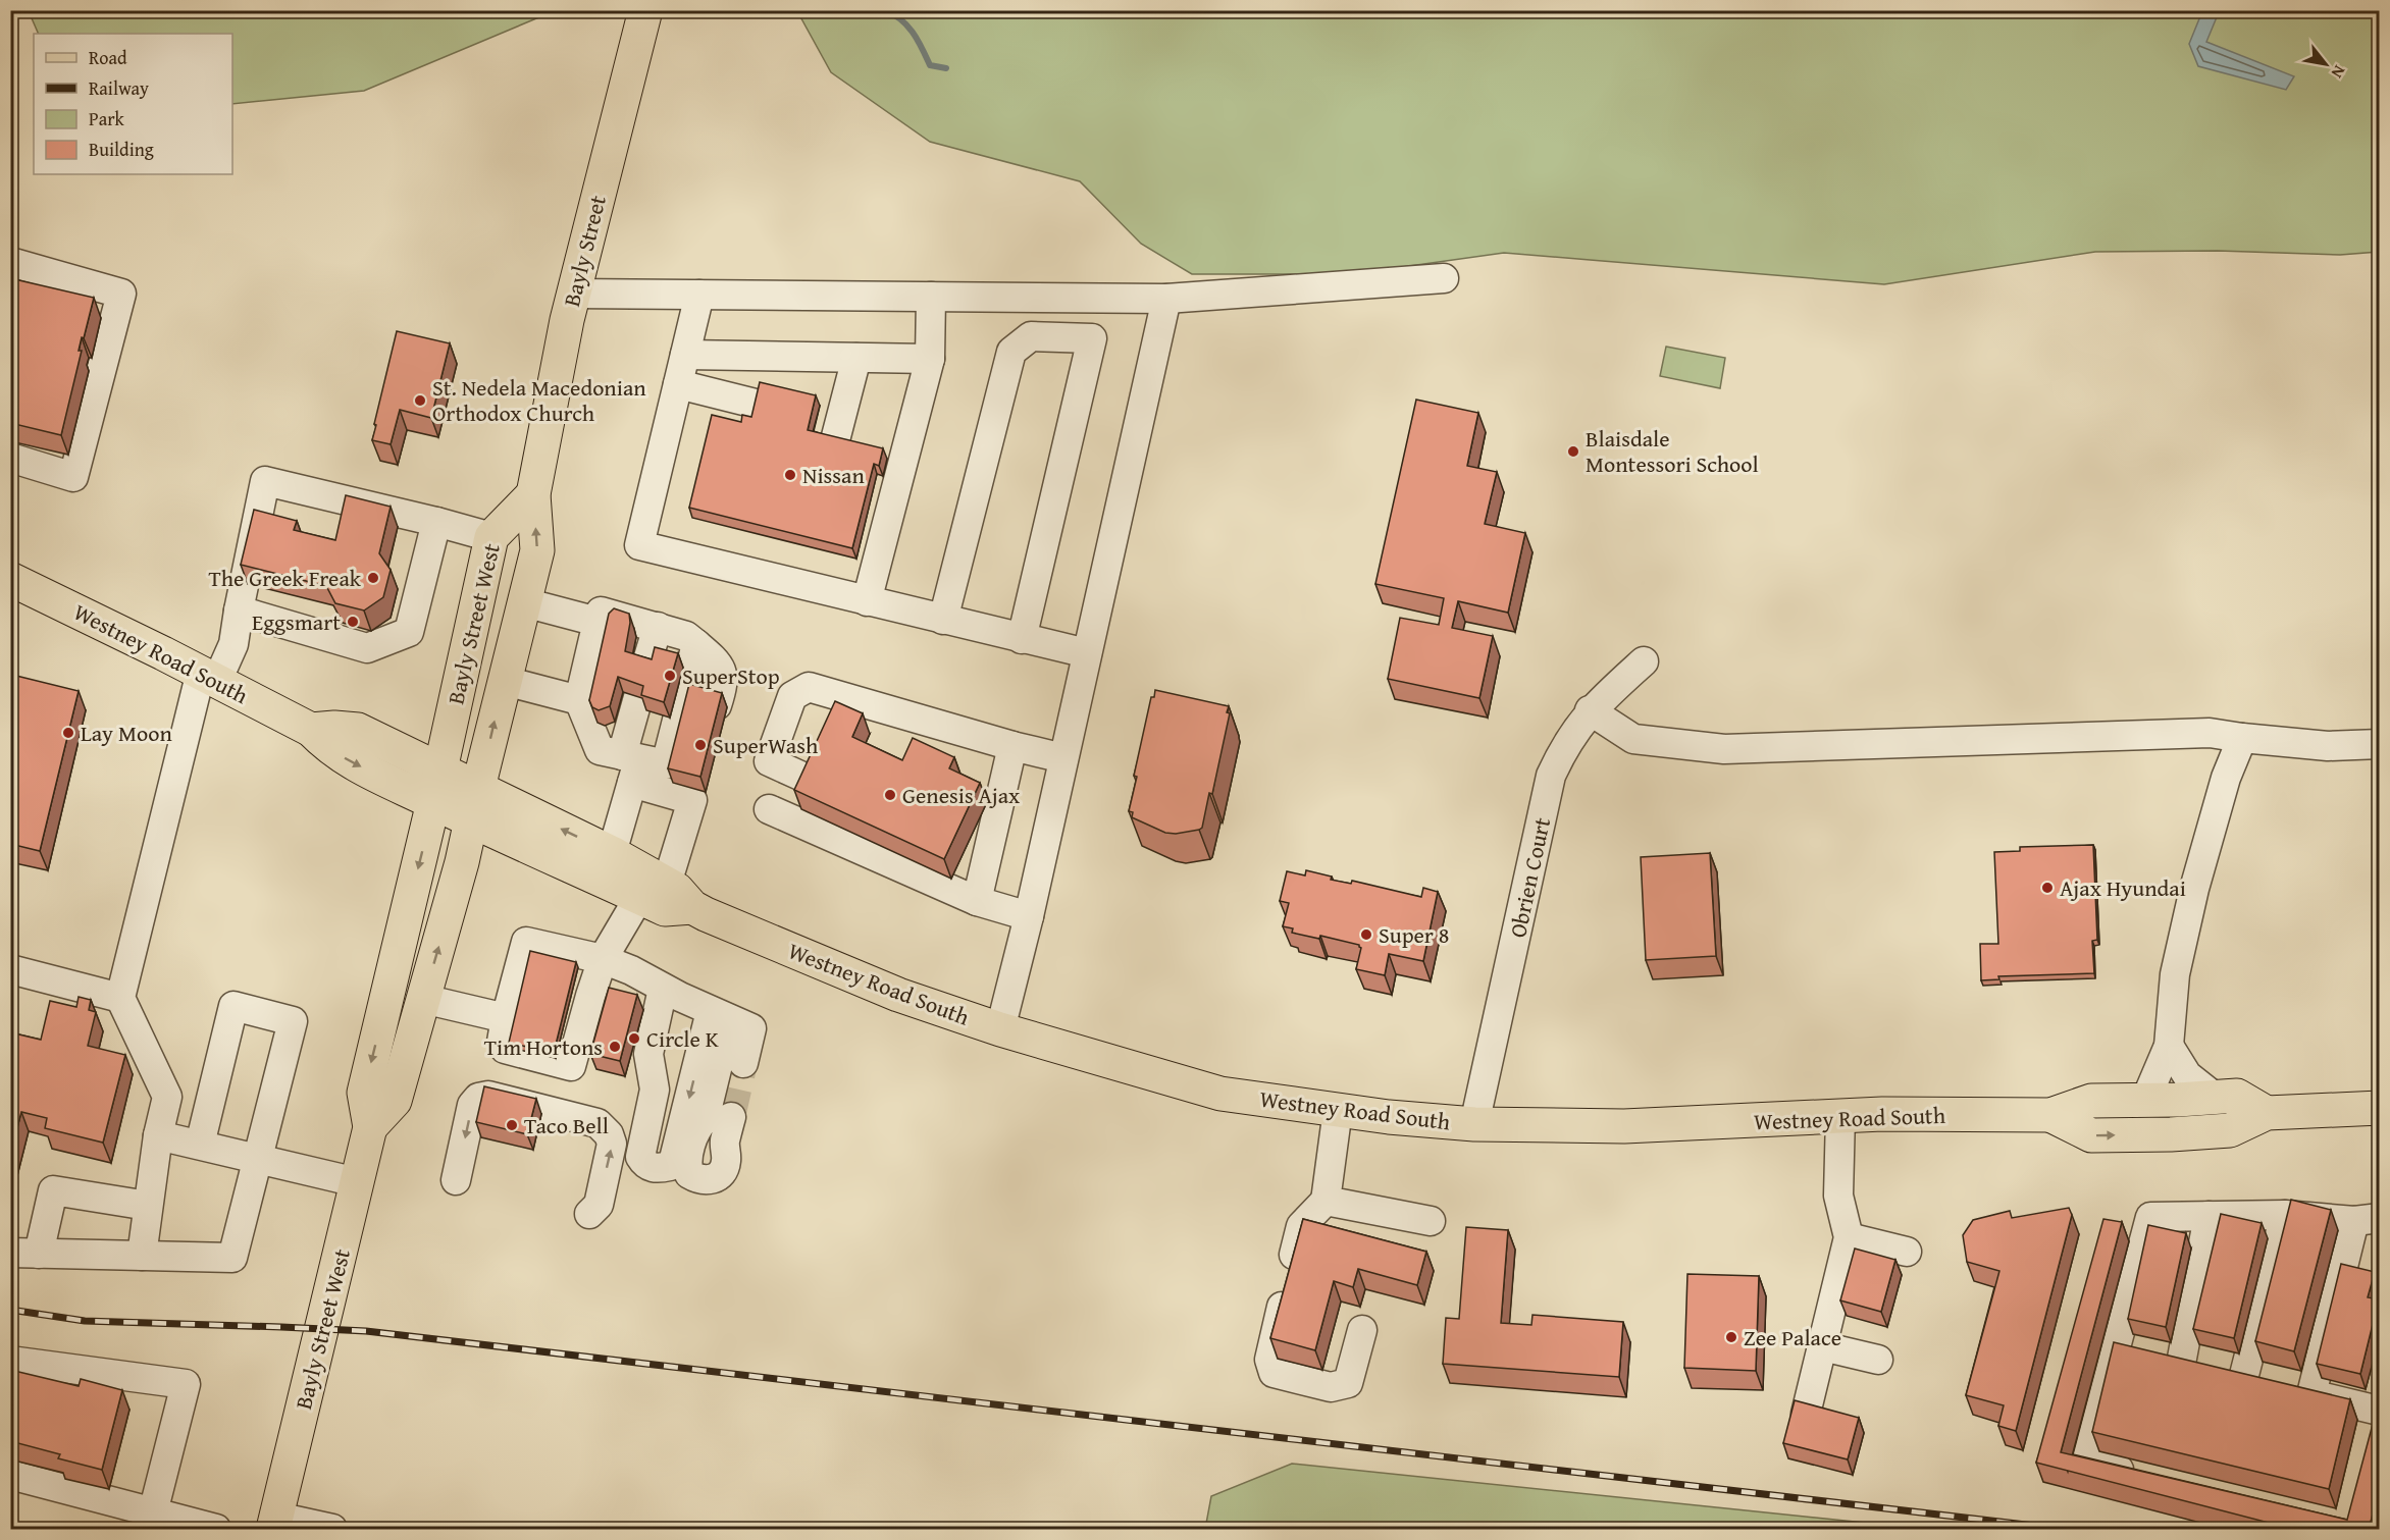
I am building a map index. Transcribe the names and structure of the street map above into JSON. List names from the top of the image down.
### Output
{
  "streets": {
    "main road": ["Bayly Street", "Bayly Street West", "Westney Road South"],
    "street": ["Obrien Court"]
  },
  "crossings": [
    ["Bayly Street", "Bayly Street West"],
    ["Bayly Street West", "Westney Road South"],
    ["Westney Road South", "Obrien Court"]
  ],
  "places": [
    "St. Nedela Macedonian Orthodox Church",
    "Blaisdale Montessori School",
    "Nissan",
    "The Greek Freak",
    "Eggsmart",
    "SuperStop",
    "Lay Moon",
    "SuperWash",
    "Genesis Ajax",
    "Ajax Hyundai",
    "Super 8",
    "Circle K",
    "Tim Hortons",
    "Taco Bell",
    "Zee Palace"
  ],
  "legend": [
    "Road",
    "Railway",
    "Park",
    "Building"
  ],
  "north": "bottom right"
}
